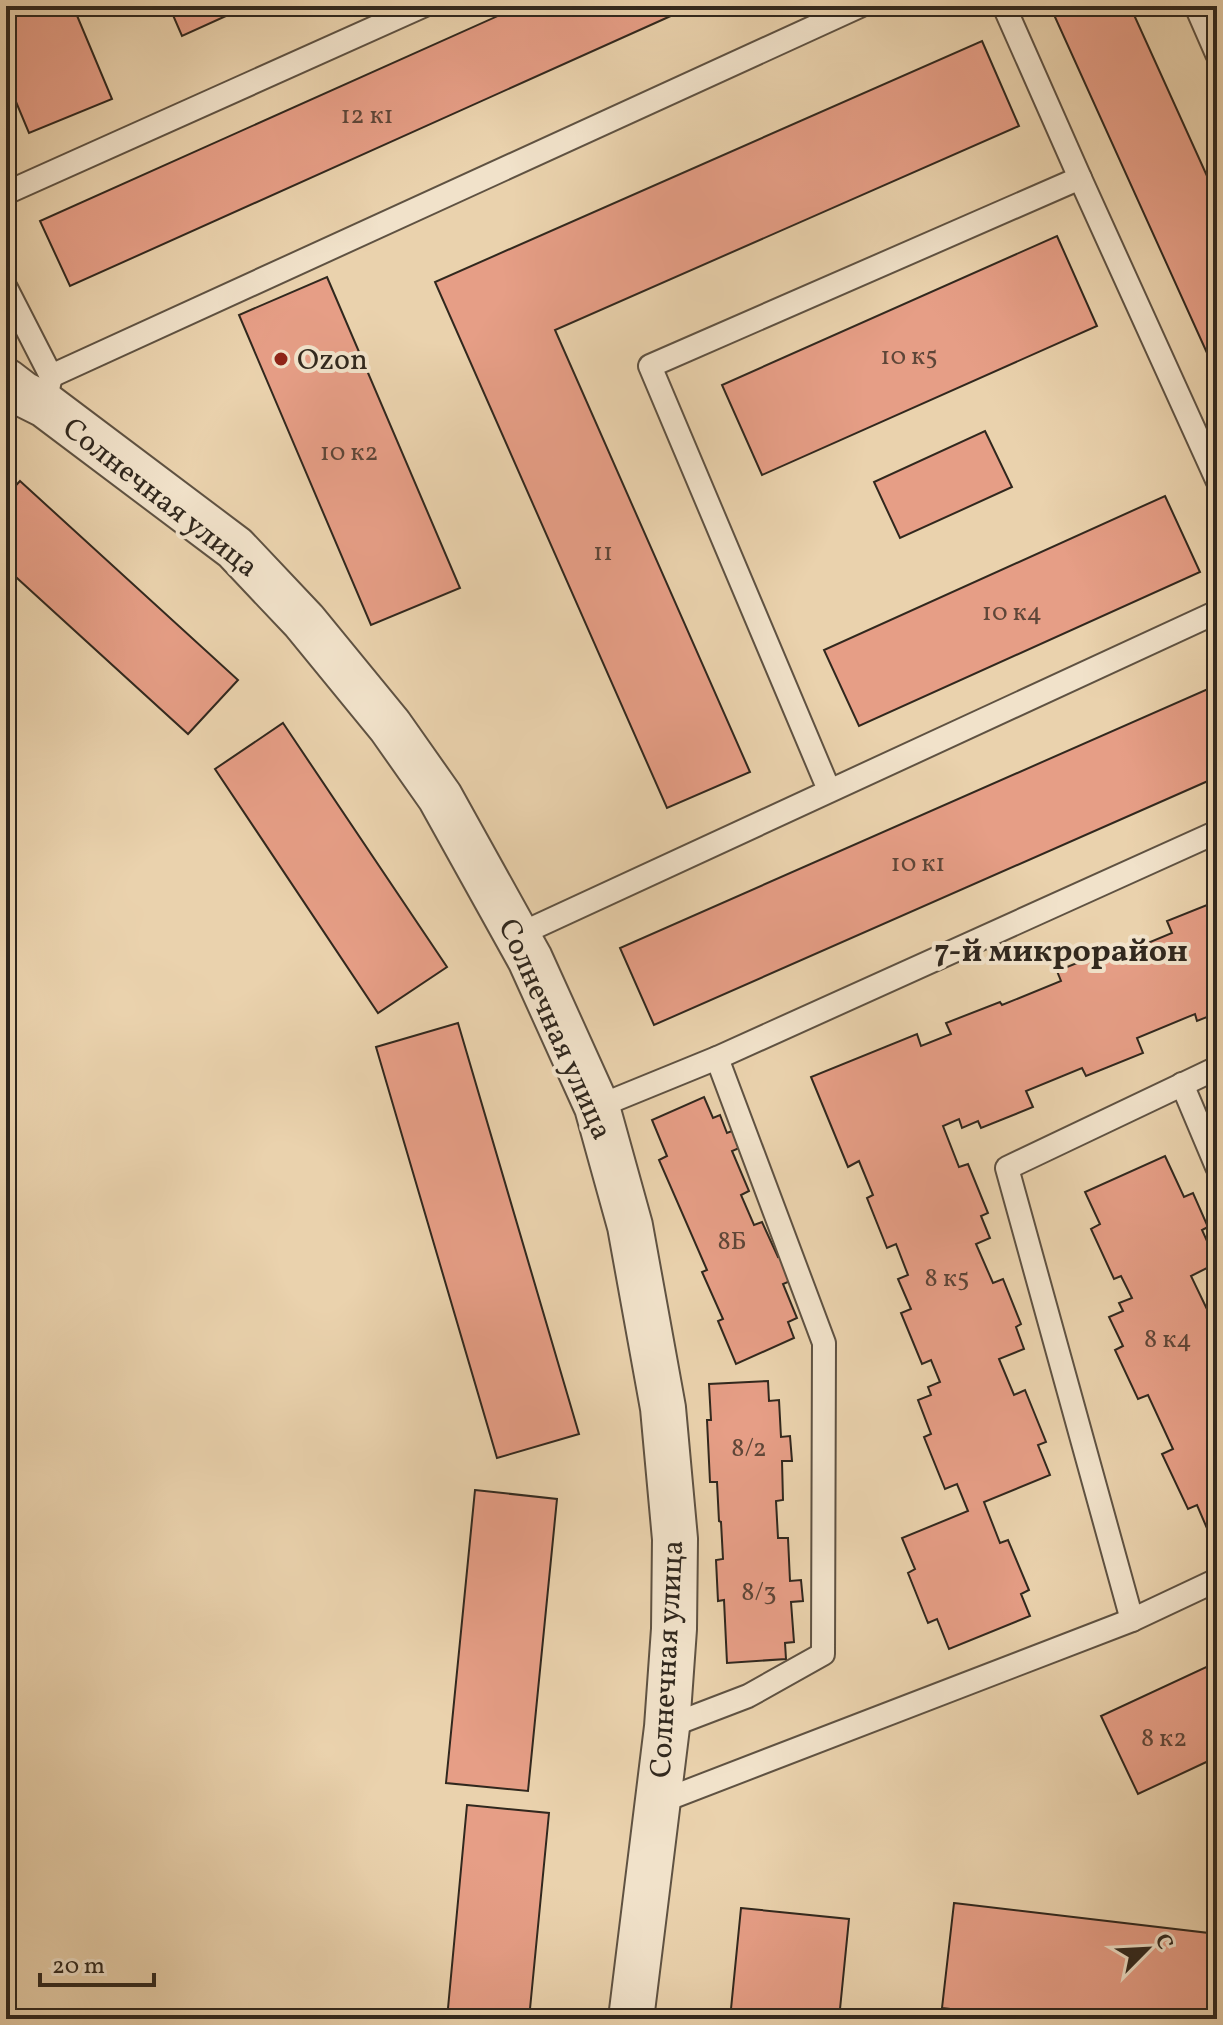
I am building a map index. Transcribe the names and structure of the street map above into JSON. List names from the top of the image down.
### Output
{
  "streets": {
    "street": ["Солнечная улица"]
  },
  "districts": ["7-й микрорайон"],
  "places": ["Ozon"],
  "house_numbers": [
    "12 к1",
    "10 к5",
    "10 к2",
    "11",
    "10 к4",
    "10 к1",
    "8Б",
    "8 к5",
    "8 к4",
    "8/2",
    "8/3",
    "8 к2"
  ],
  "scale_bar": "20 m",
  "north": "top right"
}
